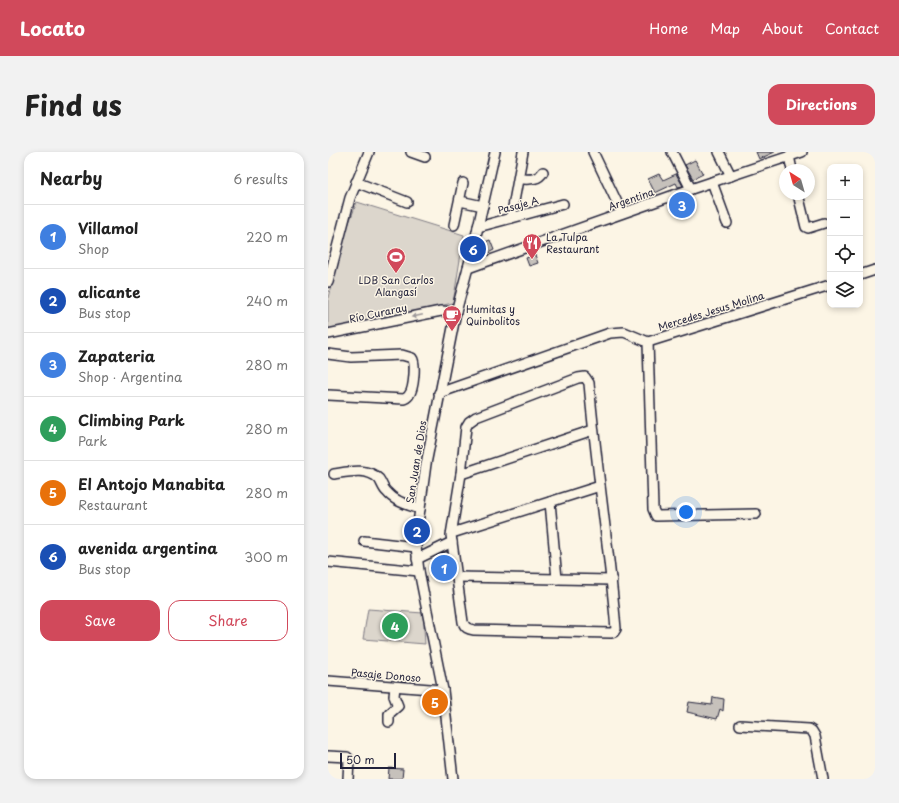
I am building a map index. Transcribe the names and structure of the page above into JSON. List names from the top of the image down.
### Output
{
  "streets": {
    "street": [
      "Argentina",
      "Pasaje A",
      "Mercedes Jesus Molina",
      "Río Curaray",
      "San Juan de Dios",
      "Pasaje Donoso"
    ]
  },
  "crossings": [
    ["Argentina", "San Juan de Dios"],
    ["Pasaje A", "San Juan de Dios"],
    ["Mercedes Jesus Molina", "San Juan de Dios"],
    ["Río Curaray", "San Juan de Dios"],
    ["San Juan de Dios", "Pasaje Donoso"]
  ],
  "one_way": ["Río Curaray"],
  "places": {
    "restaurant": ["La Tulpa Restaurant"],
    "sports": ["LDB San Carlos Alangasí"],
    "cafe": ["Humitas y Quinbolitos"]
  },
  "scale_bar": "50 m",
  "north": "top left",
  "page": {
    "header": "Locato",
    "nav": [
      "Home",
      "Map",
      "About",
      "Contact"
    ],
    "title": "Find us",
    "buttons": [
      "Directions",
      ["Save", "Share"]
    ],
    "heading": ["Nearby", "6 results"],
    "map_buttons": ["+", "−"],
    "pins": [
      "3",
      "6",
      "2",
      "1",
      "4",
      "5"
    ],
    "list": [
      {
        "mark": "1",
        "name": "Villamol",
        "note": "Shop",
        "value": "220 m"
      },
      {
        "mark": "2",
        "name": "alicante",
        "note": "Bus stop",
        "value": "240 m"
      },
      {
        "mark": "3",
        "name": "Zapateria",
        "note": "Shop · Argentina",
        "value": "280 m"
      },
      {
        "mark": "4",
        "name": "Climbing Park",
        "note": "Park",
        "value": "280 m"
      },
      {
        "mark": "5",
        "name": "El Antojo Manabita",
        "note": "Restaurant",
        "value": "280 m"
      },
      {
        "mark": "6",
        "name": "avenida argentina",
        "note": "Bus stop",
        "value": "300 m"
      }
    ],
    "scale": "50 m"
  }
}
